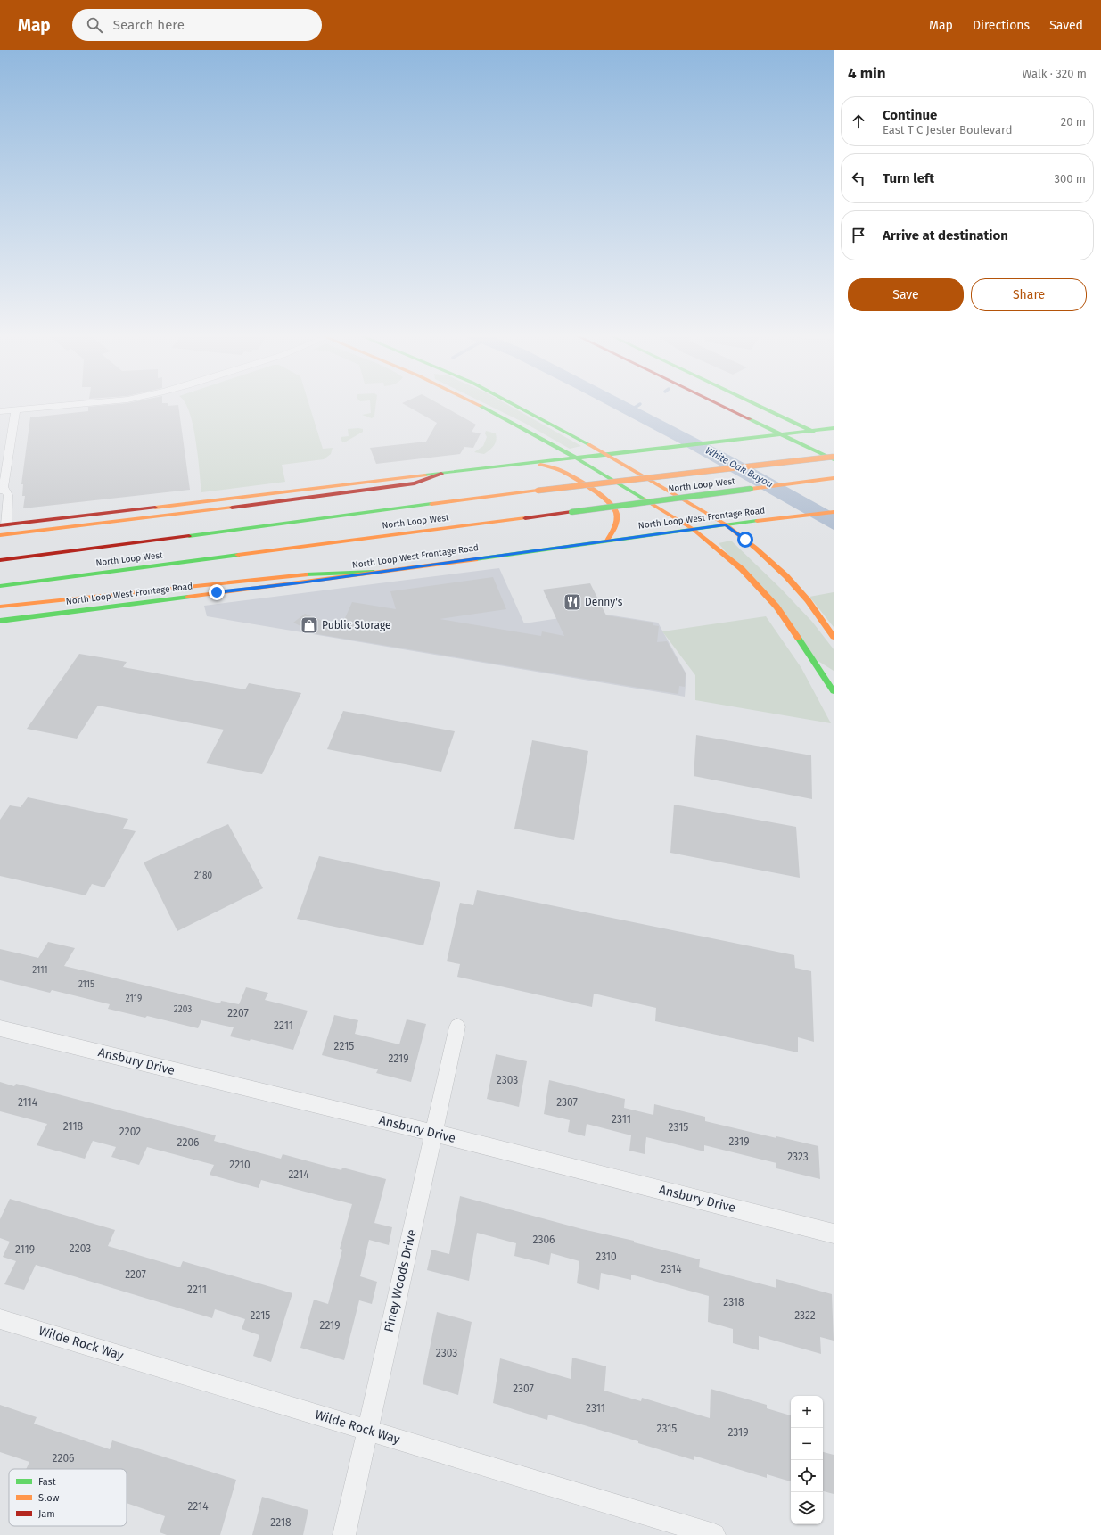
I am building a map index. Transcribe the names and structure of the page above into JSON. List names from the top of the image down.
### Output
{
  "streets": {
    "main road": ["North Loop West", "North Loop West Frontage Road"],
    "street": ["Ansbury Drive", "Piney Woods Drive", "Wilde Rock Way"]
  },
  "crossings": [
    ["Ansbury Drive", "Piney Woods Drive"],
    ["Piney Woods Drive", "Wilde Rock Way"]
  ],
  "water": ["White Oak Bayou"],
  "places": {
    "restaurant": ["Denny's"],
    "shop": ["Public Storage"]
  },
  "house_numbers": [
    "2180",
    "2111",
    "2115",
    "2119",
    "2203",
    "2207",
    "2211",
    "2215",
    "2219",
    "2303",
    "2114",
    "2307",
    "2311",
    "2118",
    "2315",
    "2202",
    "2319",
    "2206",
    "2323",
    "2210",
    "2214",
    "2306",
    "2203",
    "2119",
    "2310",
    "2314",
    "2207",
    "2211",
    "2318",
    "2215",
    "2322",
    "2219",
    "2303",
    "2307",
    "2311",
    "2315",
    "2319",
    "2206",
    "2214",
    "2218"
  ],
  "legend": ["Fast", "Slow", "Jam"],
  "page": {
    "header": "Map",
    "search": "Search here",
    "nav": ["Map", "Directions", "Saved"],
    "heading": ["4 min", "Walk · 320 m"],
    "list": [
      ["Continue", "East T C Jester Boulevard", "20 m"],
      ["Turn left", "300 m"],
      "Arrive at destination"
    ],
    "buttons": ["Save", "Share"],
    "map_buttons": ["+", "−"]
  }
}
